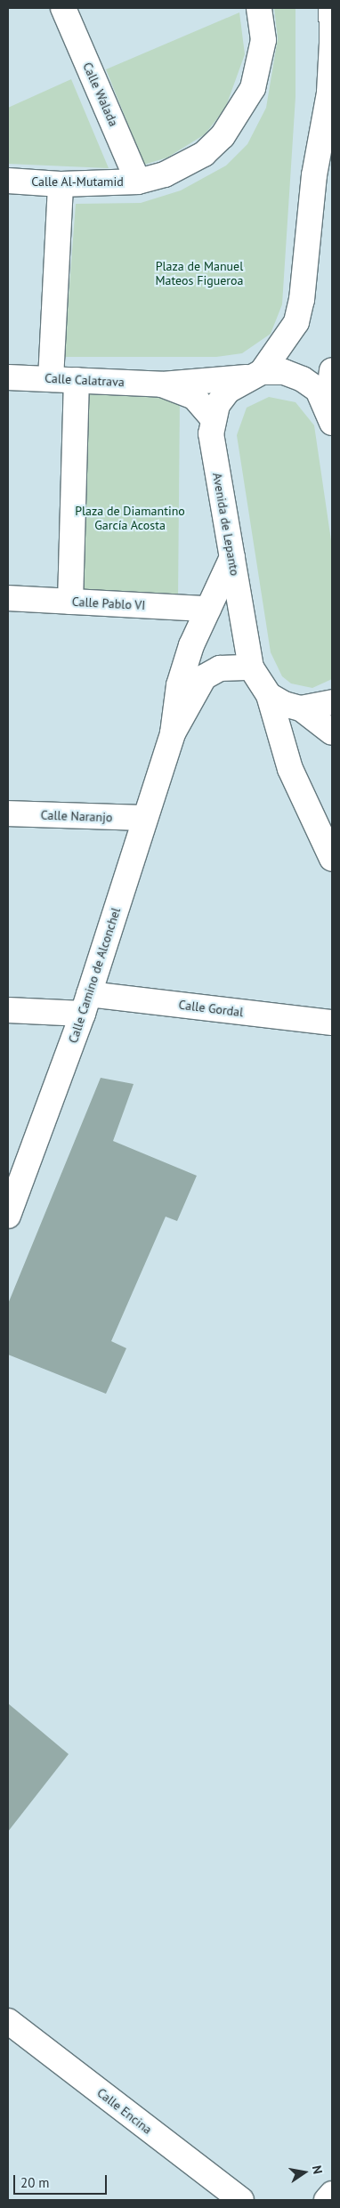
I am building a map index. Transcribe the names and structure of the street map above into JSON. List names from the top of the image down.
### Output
{
  "streets": {
    "street": [
      "Calle Walada",
      "Calle Al-Mutamid",
      "Calle Calatrava",
      "Avenida de Lepanto",
      "Calle Pablo VI",
      "Calle Naranjo",
      "Calle Camino de Alconchel",
      "Calle Gordal",
      "Calle Encina"
    ]
  },
  "crossings": [
    ["Calle Walada", "Calle Al-Mutamid"],
    ["Calle Naranjo", "Calle Camino de Alconchel"],
    ["Calle Camino de Alconchel", "Calle Gordal"]
  ],
  "parks": ["Plaza de Manuel Mateos Figueroa", "Plaza de Diamantino García Acosta"],
  "scale_bar": "20 m",
  "north": "right"
}
